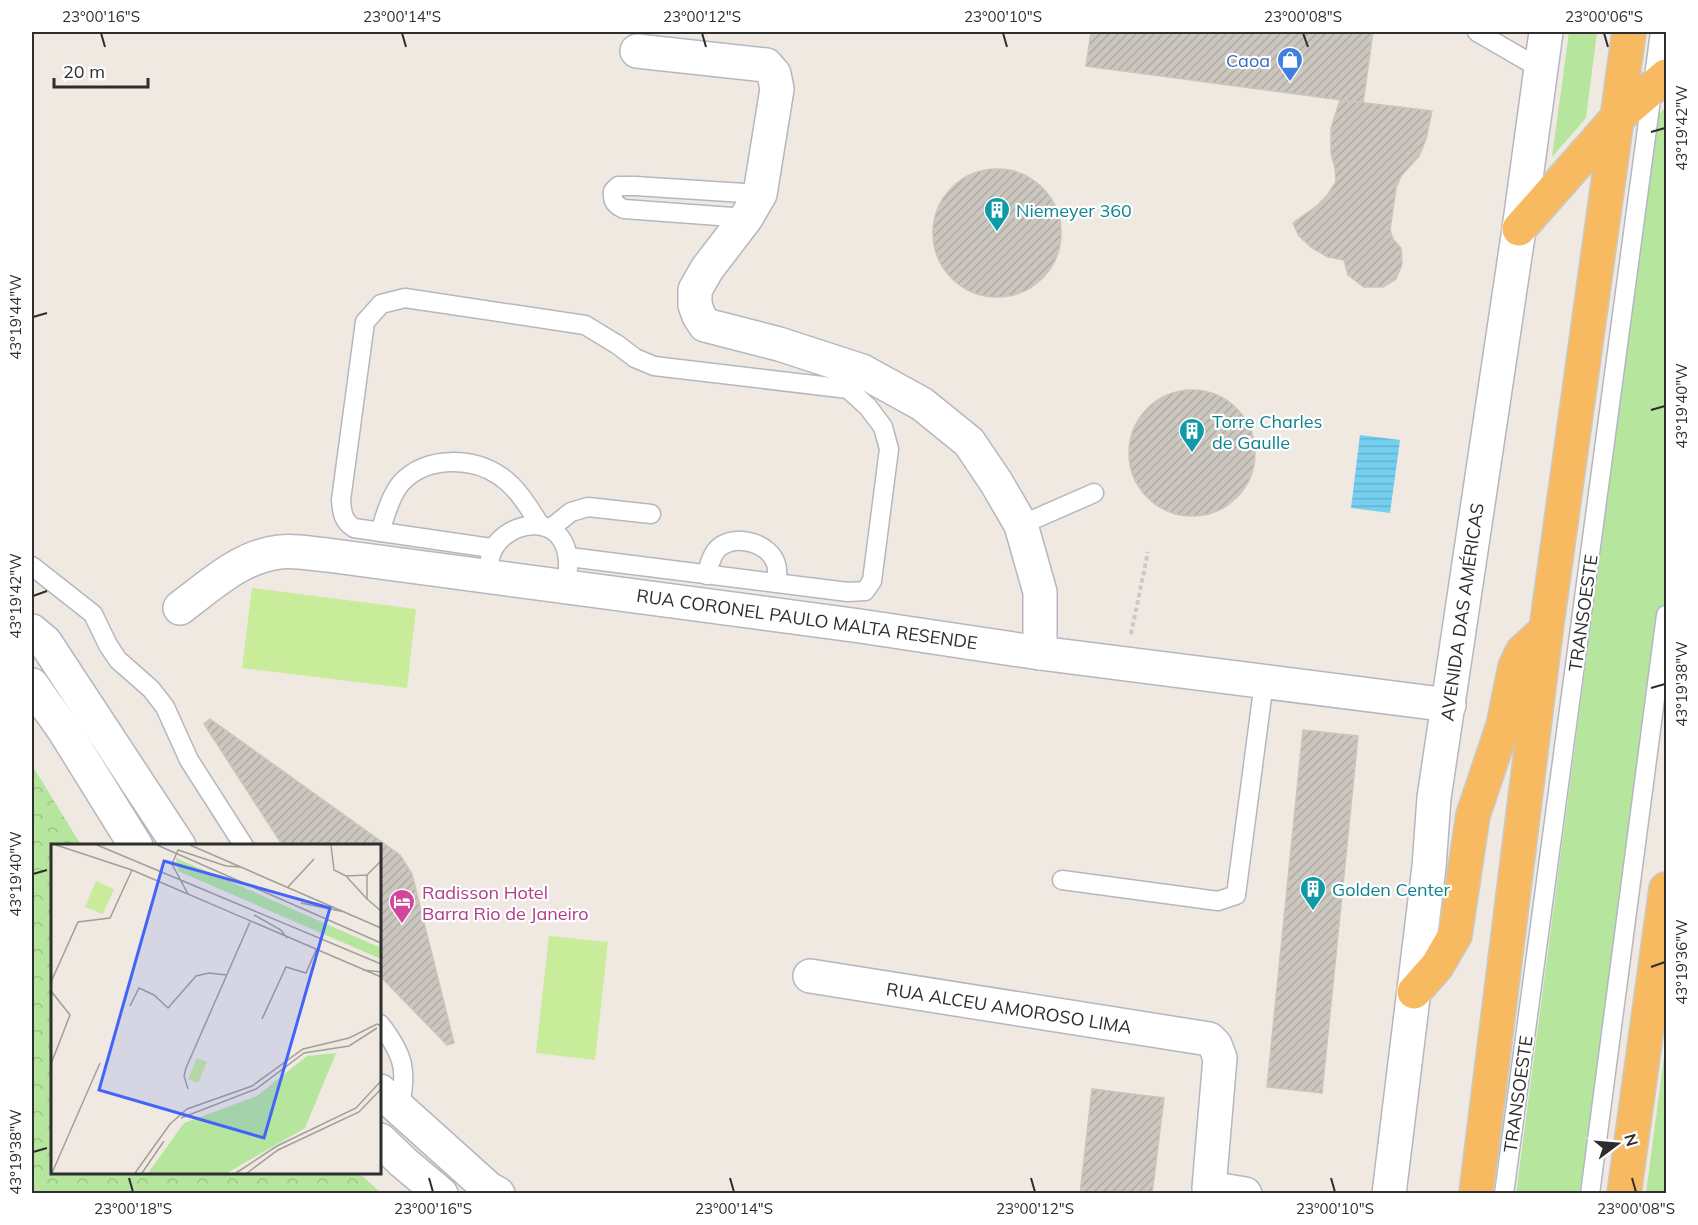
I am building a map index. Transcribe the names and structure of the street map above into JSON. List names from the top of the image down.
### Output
{
  "streets": {
    "street": ["AVENIDA DAS AMÉRICAS", "RUA CORONEL PAULO MALTA RESENDE", "RUA ALCEU AMOROSO LIMA"],
    "lane": ["TRANSOESTE"]
  },
  "crossings": [
    ["AVENIDA DAS AMÉRICAS", "RUA CORONEL PAULO MALTA RESENDE"]
  ],
  "places": {
    "shop": ["Caoa"],
    "building": ["Niemeyer 360", "Torre Charles de Gaulle", "Golden Center"],
    "hotel": ["Radisson Hotel Barra Rio de Janeiro"]
  },
  "scale_bar": "20 m",
  "north": "right",
  "coordinates": [
    "23°00'16\"S",
    "23°00'14\"S",
    "23°00'12\"S",
    "23°00'10\"S",
    "23°00'08\"S",
    "23°00'06\"S",
    "43°19'42\"W",
    "43°19'44\"W",
    "43°19'40\"W",
    "43°19'38\"W",
    "43°19'36\"W",
    "23°00'18\"S"
  ]
}
